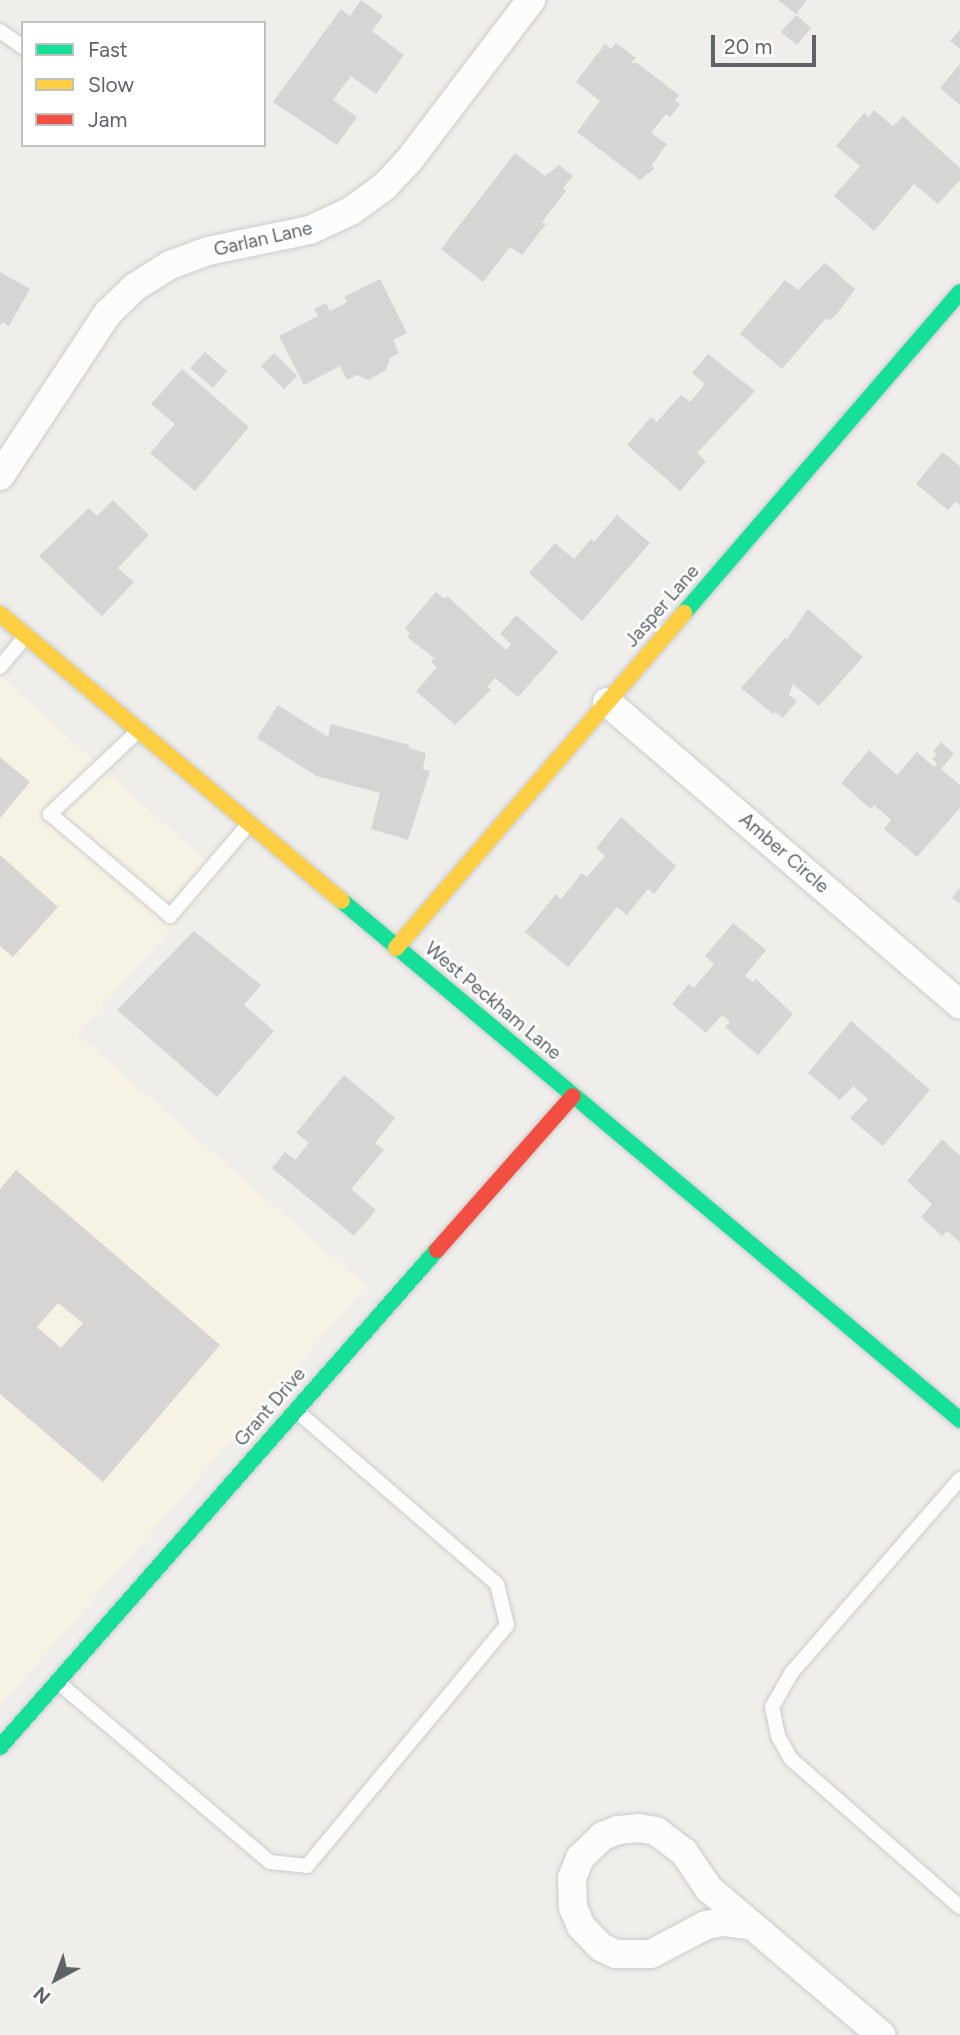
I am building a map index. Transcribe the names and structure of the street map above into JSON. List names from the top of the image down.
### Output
{
  "streets": {
    "street": [
      "Garlan Lane",
      "Jasper Lane",
      "Amber Circle",
      "West Peckham Lane",
      "Grant Drive"
    ]
  },
  "crossings": [
    ["Jasper Lane", "Amber Circle"],
    ["Jasper Lane", "West Peckham Lane"],
    ["West Peckham Lane", "Grant Drive"]
  ],
  "legend": ["Fast", "Slow", "Jam"],
  "scale_bar": "20 m",
  "north": "bottom left"
}
